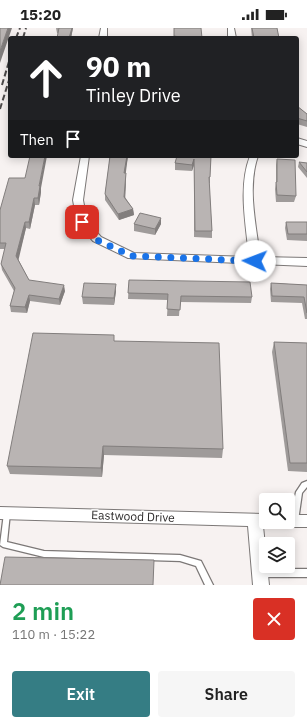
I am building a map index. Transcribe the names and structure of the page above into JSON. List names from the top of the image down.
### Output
{
  "streets": {
    "street": ["Eastwood Drive"]
  },
  "page": {
    "status": "15:20",
    "turn": ["90 m", "Tinley Drive"],
    "then": "Then",
    "heading": ["2 min", "110 m · 15:22"],
    "buttons": ["Exit", "Share"]
  }
}
